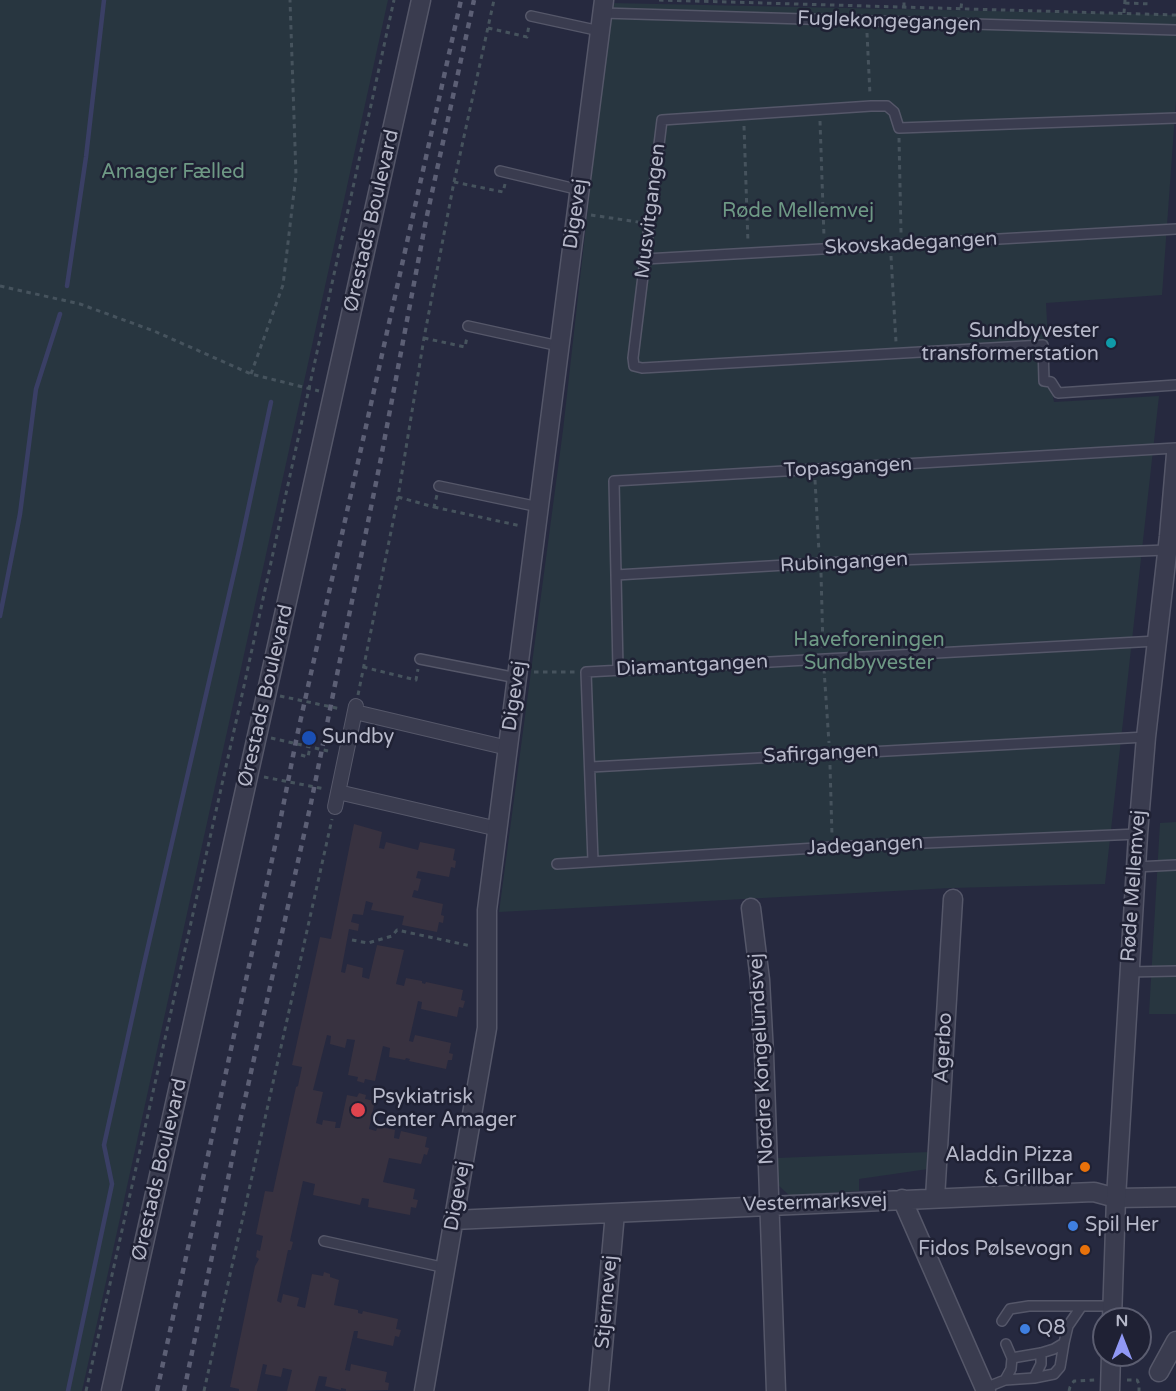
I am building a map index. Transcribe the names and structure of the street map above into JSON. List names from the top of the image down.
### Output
{
  "streets": {
    "street": [
      "Digevej",
      "Ørestads Boulevard",
      "Røde Mellemvej",
      "Agerbo",
      "Nordre Kongelundsvej",
      "Vestermarksvej",
      "Stjernevej"
    ],
    "lane": [
      "Fuglekongegangen",
      "Musvitgangen",
      "Skovskadegangen",
      "Topasgangen",
      "Rubingangen",
      "Diamantgangen",
      "Safirgangen",
      "Jadegangen"
    ]
  },
  "crossings": [
    ["Fuglekongegangen", "Digevej"],
    ["Musvitgangen", "Skovskadegangen"],
    ["Digevej", "Vestermarksvej"],
    ["Topasgangen", "Rubingangen"],
    ["Rubingangen", "Røde Mellemvej"],
    ["Diamantgangen", "Røde Mellemvej"],
    ["Safirgangen", "Røde Mellemvej"],
    ["Jadegangen", "Røde Mellemvej"],
    ["Røde Mellemvej", "Vestermarksvej"],
    ["Agerbo", "Vestermarksvej"],
    ["Nordre Kongelundsvej", "Vestermarksvej"],
    ["Vestermarksvej", "Stjernevej"]
  ],
  "parks": ["Amager Fælled", "Røde Mellemvej", "Haveforeningen Sundbyvester"],
  "places": [
    "Sundbyvester transformerstation",
    "Sundby",
    "Psykiatrisk Center Amager",
    "Aladdin Pizza & Grillbar",
    "Spil Her",
    "Fidos Pølsevogn",
    "Q8"
  ],
  "north": "top"
}
